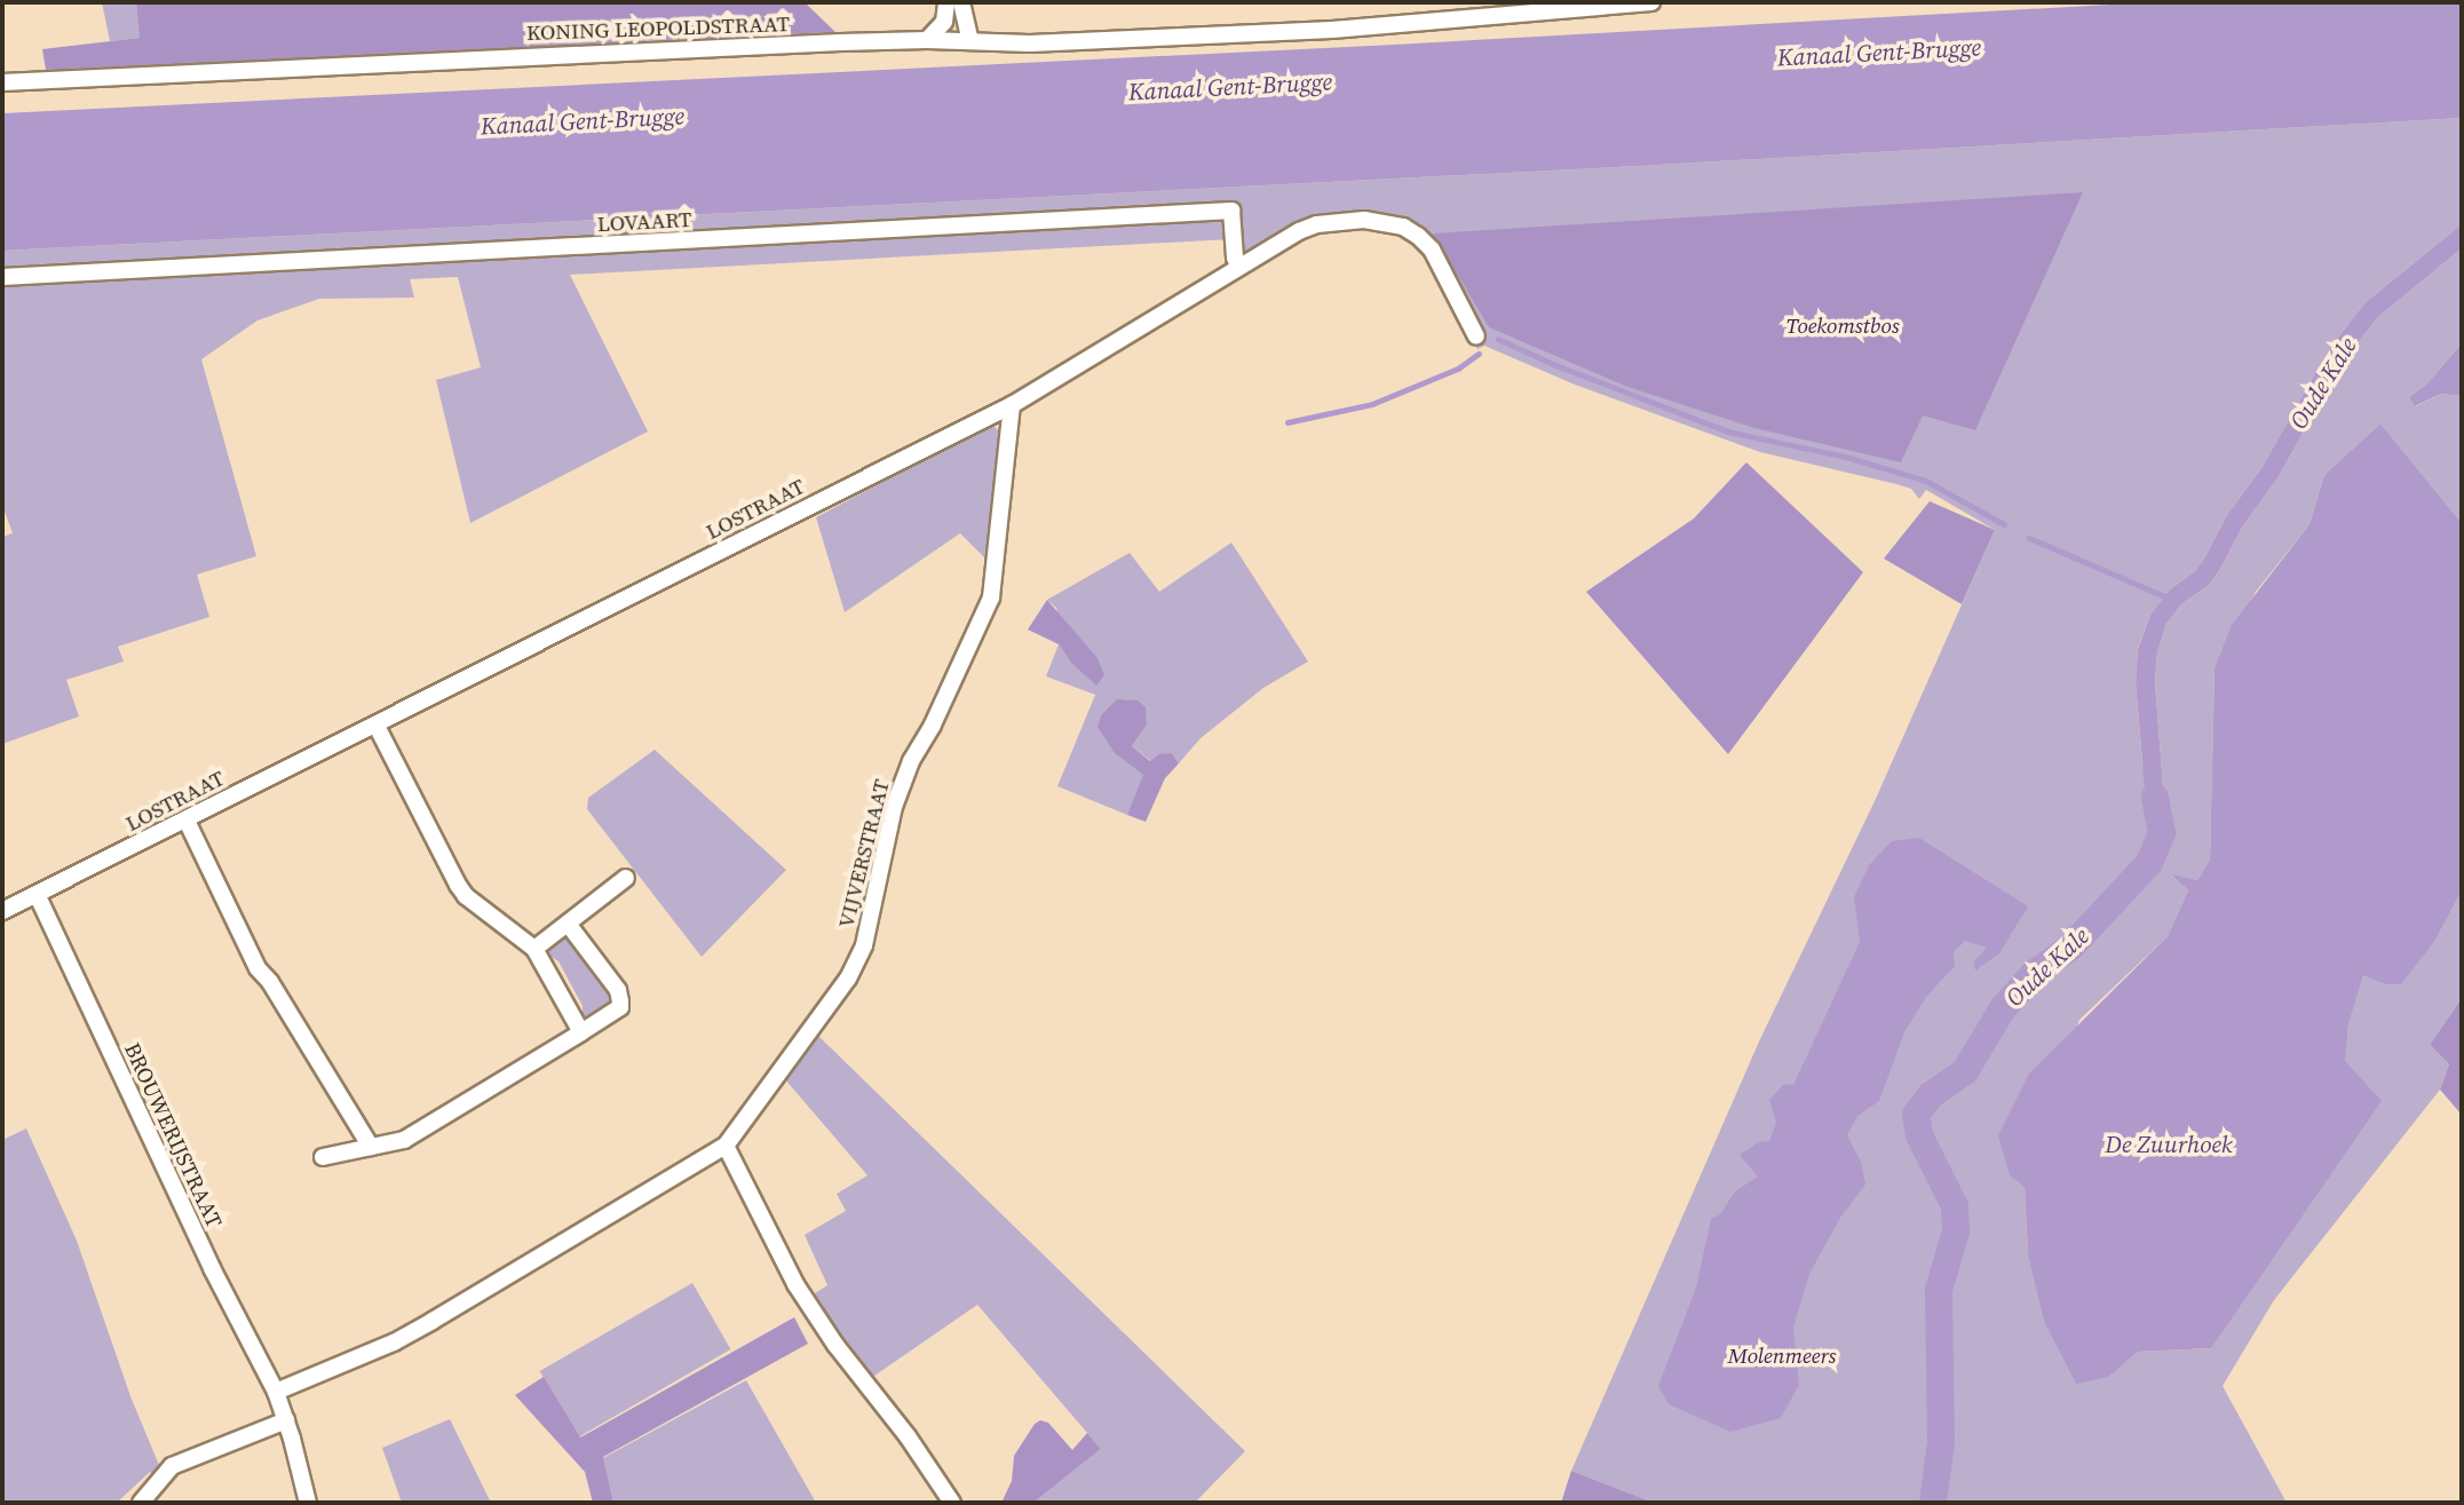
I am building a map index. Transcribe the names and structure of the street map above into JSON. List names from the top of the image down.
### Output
{
  "streets": {
    "street": [
      "KONING LEOPOLDSTRAAT",
      "LOVAART",
      "LOSTRAAT",
      "VIJVERSTRAAT",
      "BROUWERIJSTRAAT"
    ]
  },
  "crossings": [
    ["LOVAART", "LOSTRAAT"],
    ["LOSTRAAT", "VIJVERSTRAAT"],
    ["LOSTRAAT", "BROUWERIJSTRAAT"]
  ],
  "water": ["Kanaal Gent-Brugge", "Oude Kale", "De Zuurhoek"],
  "parks": ["Toekomstbos", "Molenmeers"]
}
